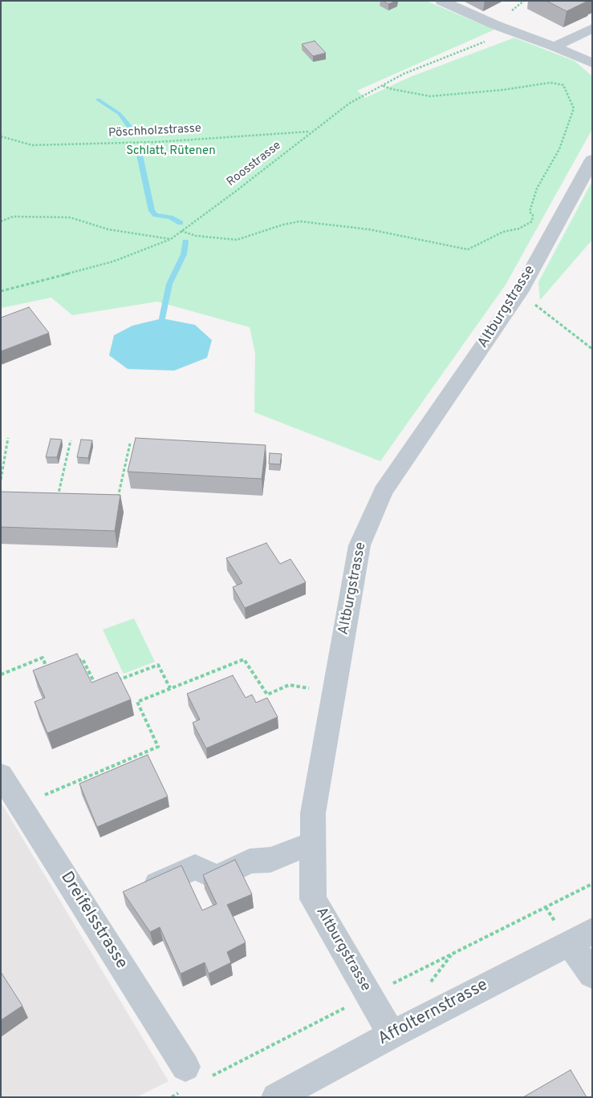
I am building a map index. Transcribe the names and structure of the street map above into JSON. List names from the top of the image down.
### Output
{
  "streets": {
    "street": ["Altburgstrasse", "Dreifelsstrasse", "Affolternstrasse"],
    "path": ["Pöschholzstrasse", "Roosstrasse"]
  },
  "crossings": [
    ["Pöschholzstrasse", "Roosstrasse"],
    ["Altburgstrasse", "Affolternstrasse"]
  ],
  "parks": ["Schlatt, Rütenen"]
}
